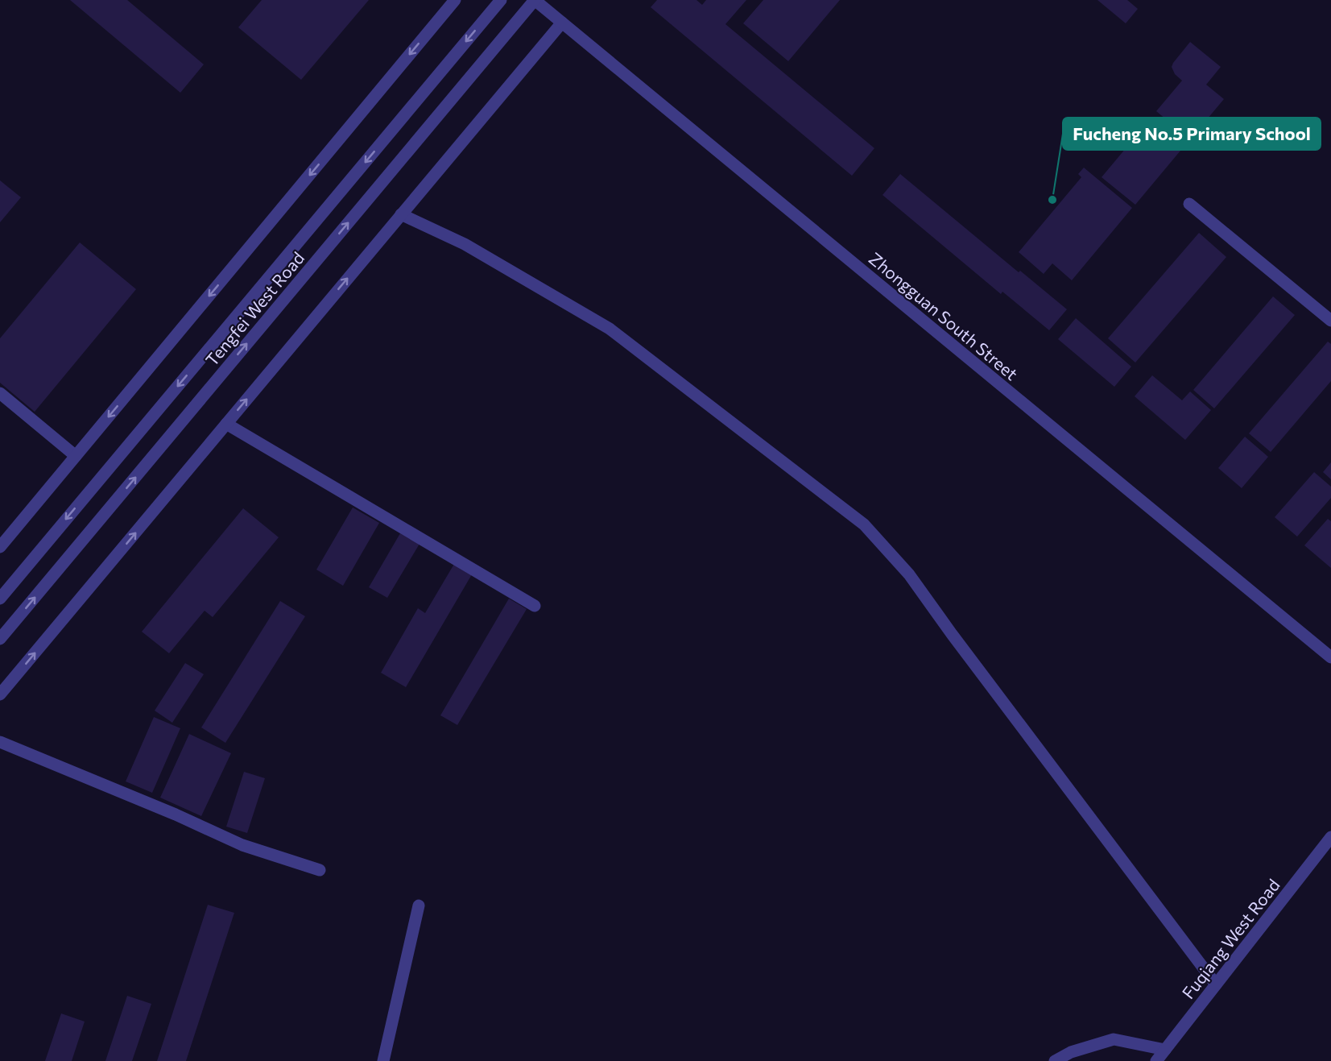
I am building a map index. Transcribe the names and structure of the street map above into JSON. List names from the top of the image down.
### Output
{
  "streets": {
    "street": ["Tengfei West Road", "Zhongguan South Street", "Fuqiang West Road"]
  },
  "crossings": [
    ["Tengfei West Road", "Zhongguan South Street"]
  ],
  "places": ["Fucheng No.5 Primary School"]
}
